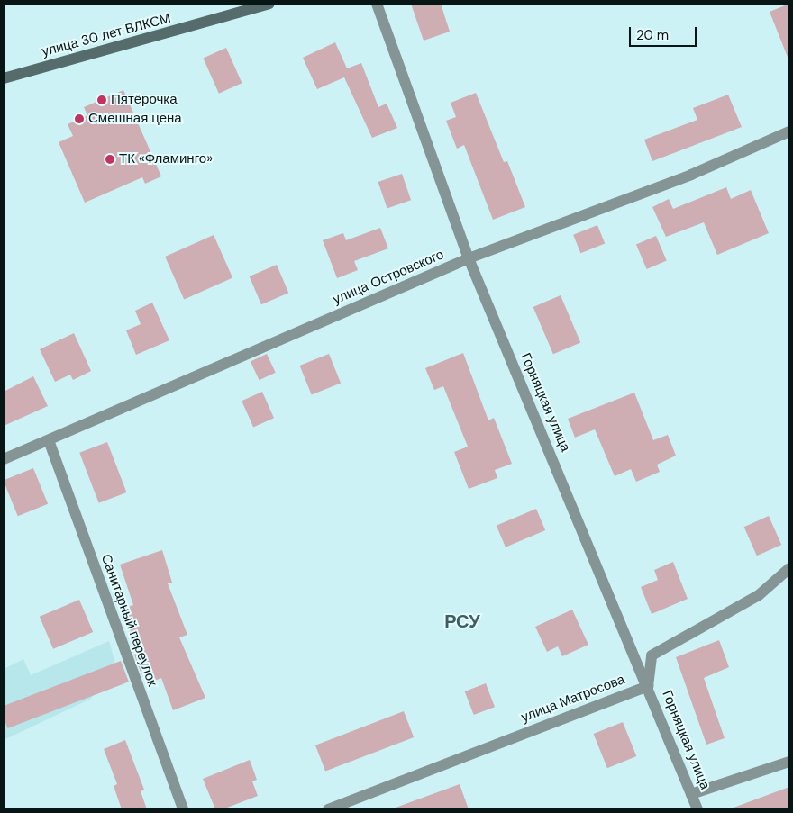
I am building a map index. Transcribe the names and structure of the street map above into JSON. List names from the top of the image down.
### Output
{
  "streets": {
    "main road": ["улица 30 лет ВЛКСМ"],
    "street": [
      "улица Островского",
      "Горняцкая улица",
      "Санитарный переулок",
      "улица Матросова"
    ]
  },
  "crossings": [
    ["улица Островского", "Горняцкая улица"],
    ["улица Островского", "Санитарный переулок"],
    ["Горняцкая улица", "улица Матросова"]
  ],
  "districts": ["РСУ"],
  "places": ["Пятёрочка", "Смешная цена", "ТК «Фламинго»"],
  "scale_bar": "20 m"
}
